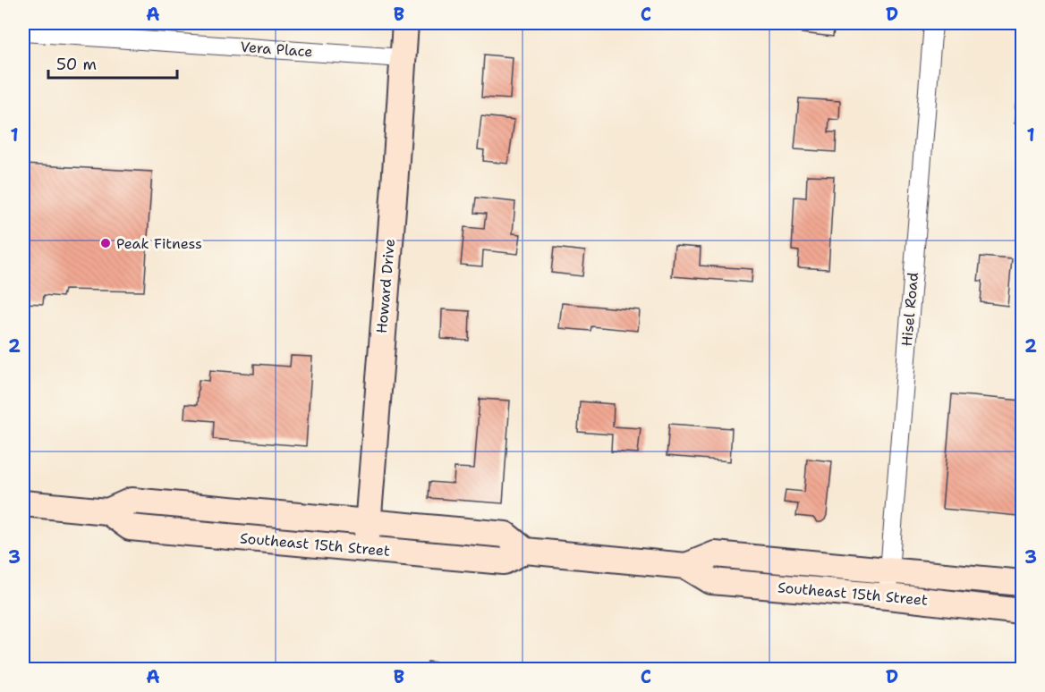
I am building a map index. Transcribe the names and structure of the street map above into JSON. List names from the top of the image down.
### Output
{
  "streets": {
    "main road": ["Howard Drive", "Southeast 15th Street"],
    "street": ["Vera Place", "Hisel Road"]
  },
  "crossings": [
    ["Vera Place", "Howard Drive"],
    ["Howard Drive", "Southeast 15th Street"],
    ["Hisel Road", "Southeast 15th Street"]
  ],
  "places": ["Peak Fitness"],
  "scale_bar": "50 m",
  "grid": {
    "columns": [
      "A",
      "B",
      "C",
      "D"
    ],
    "rows": ["1", "2", "3"]
  }
}
